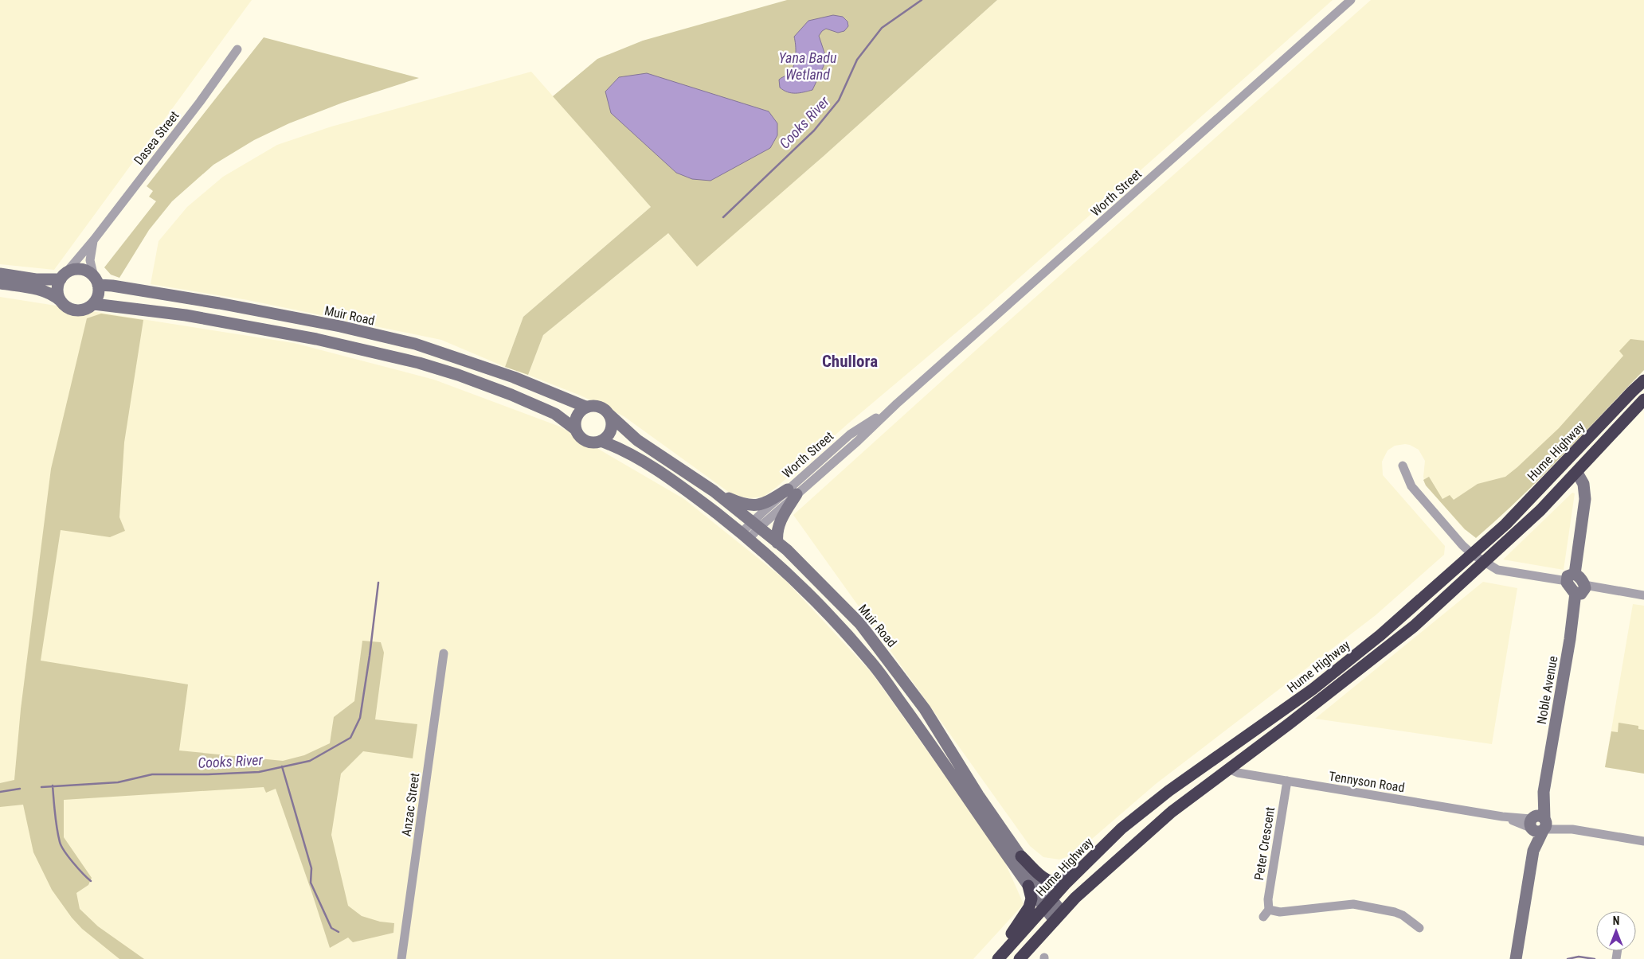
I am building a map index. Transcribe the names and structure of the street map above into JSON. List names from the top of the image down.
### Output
{
  "streets": {
    "highway": ["Hume Highway"],
    "street": [
      "Dasea Street",
      "Worth Street",
      "Muir Road",
      "Noble Avenue",
      "Tennyson Road",
      "Anzac Street",
      "Peter Crescent"
    ]
  },
  "crossings": [
    ["Dasea Street", "Muir Road"],
    ["Worth Street", "Muir Road"],
    ["Muir Road", "Hume Highway"],
    ["Noble Avenue", "Tennyson Road"],
    ["Tennyson Road", "Peter Crescent"]
  ],
  "districts": ["Chullora"],
  "water": ["Yana Badu Wetland", "Cooks River"],
  "north": "top"
}
